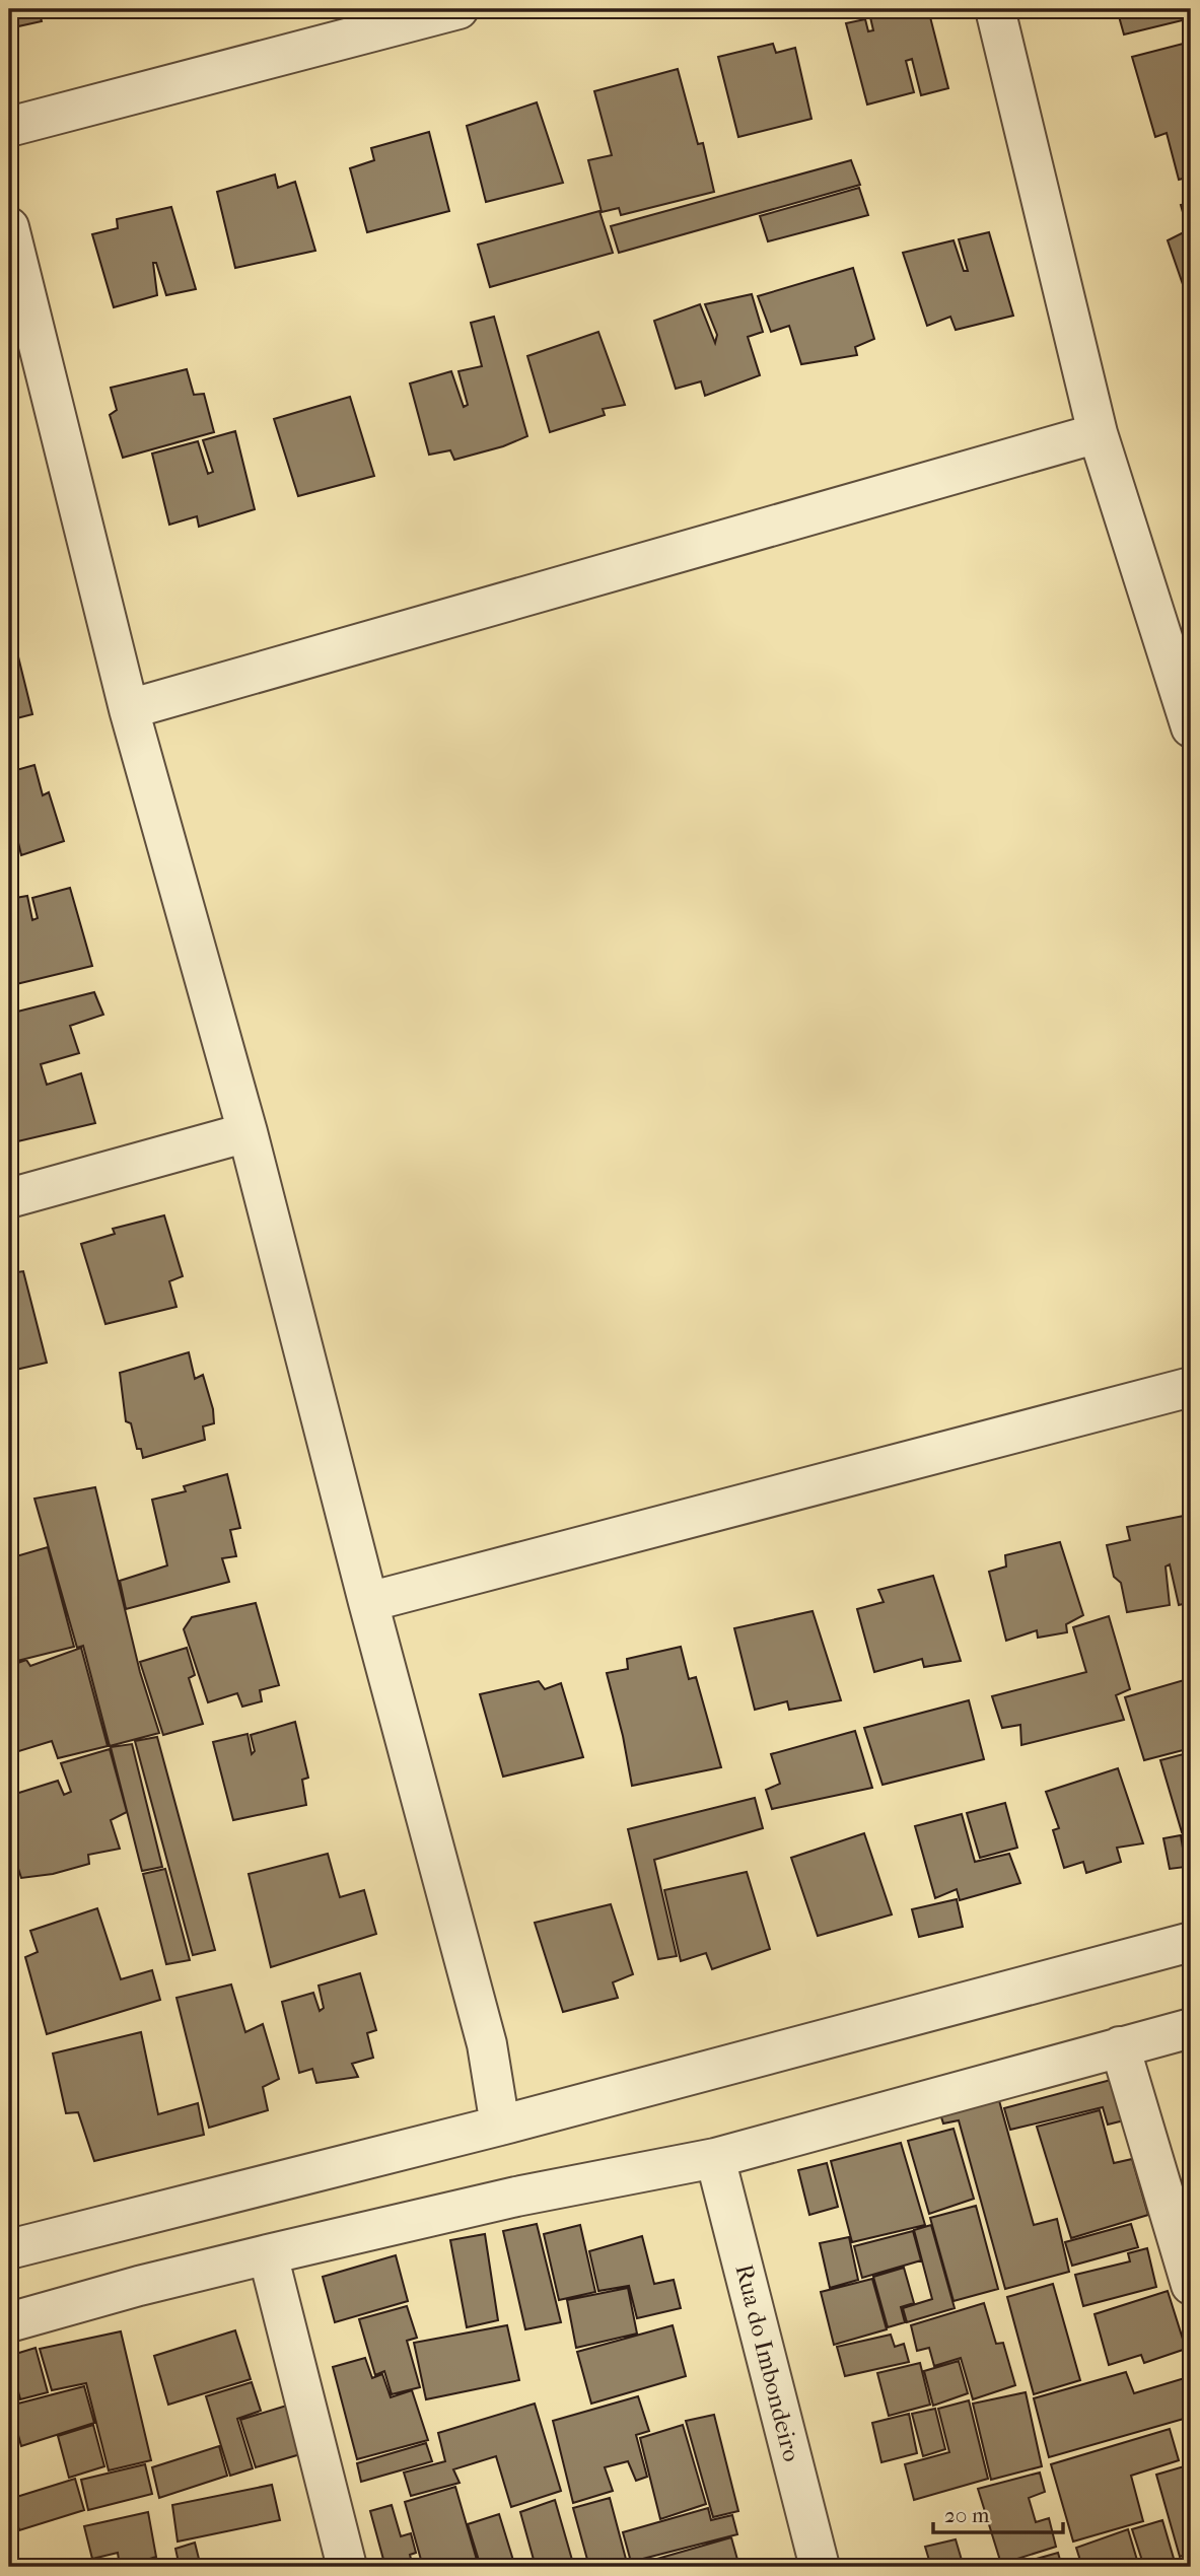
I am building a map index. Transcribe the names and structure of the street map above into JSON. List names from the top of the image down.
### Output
{
  "streets": {
    "street": ["Rua do Imbondeiro"]
  },
  "scale_bar": "20 m"
}
